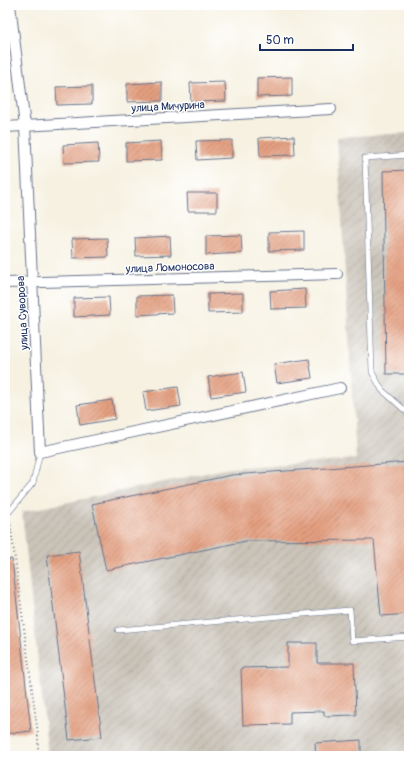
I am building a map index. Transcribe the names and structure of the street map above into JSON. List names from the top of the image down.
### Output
{
  "streets": {
    "street": ["улица Мичурина", "улица Ломоносова", "улица Суворова"]
  },
  "crossings": [
    ["улица Мичурина", "улица Суворова"],
    ["улица Ломоносова", "улица Суворова"]
  ],
  "scale_bar": "50 m"
}
